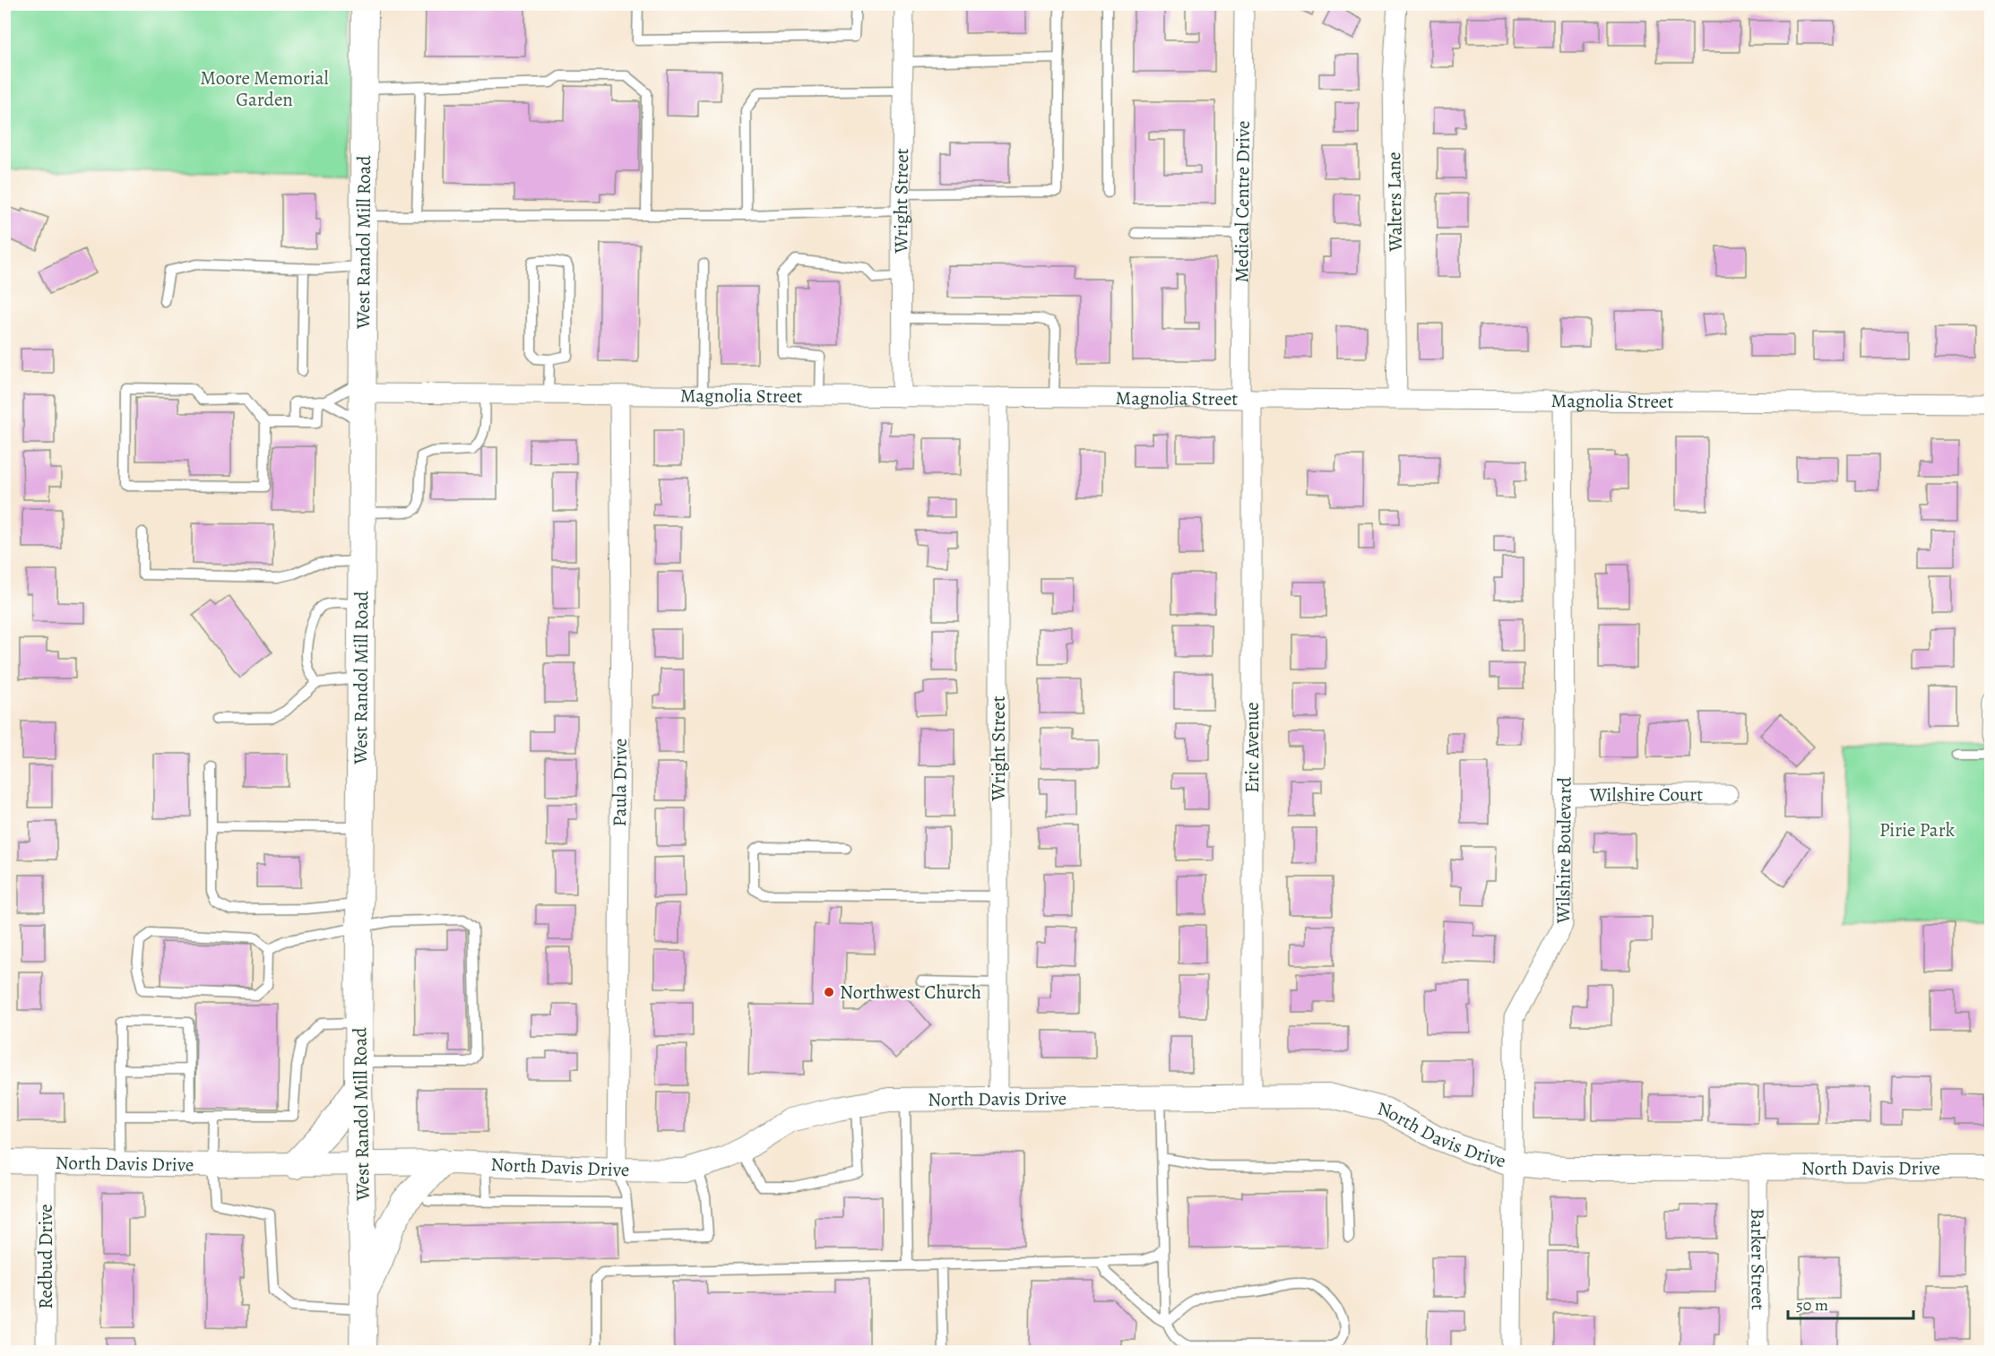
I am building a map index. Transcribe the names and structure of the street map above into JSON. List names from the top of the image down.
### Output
{
  "streets": {
    "main road": ["West Randol Mill Road"],
    "street": [
      "Wright Street",
      "Medical Centre Drive",
      "Walters Lane",
      "Magnolia Street",
      "Eric Avenue",
      "Paula Drive",
      "Wilshire Court",
      "Wilshire Boulevard",
      "North Davis Drive",
      "Redbud Drive",
      "Barker Street"
    ]
  },
  "crossings": [
    ["Wright Street", "Magnolia Street"],
    ["Wright Street", "North Davis Drive"],
    ["Medical Centre Drive", "Magnolia Street"],
    ["Medical Centre Drive", "Eric Avenue"],
    ["Walters Lane", "Magnolia Street"],
    ["West Randol Mill Road", "Magnolia Street"],
    ["West Randol Mill Road", "North Davis Drive"],
    ["Magnolia Street", "Eric Avenue"],
    ["Magnolia Street", "Paula Drive"],
    ["Magnolia Street", "Wilshire Boulevard"],
    ["Eric Avenue", "North Davis Drive"],
    ["Paula Drive", "North Davis Drive"],
    ["Wilshire Court", "Wilshire Boulevard"],
    ["Wilshire Boulevard", "North Davis Drive"],
    ["North Davis Drive", "Redbud Drive"],
    ["North Davis Drive", "Barker Street"]
  ],
  "parks": ["Moore Memorial Garden", "Pirie Park"],
  "places": ["Northwest Church"],
  "scale_bar": "50 m"
}
